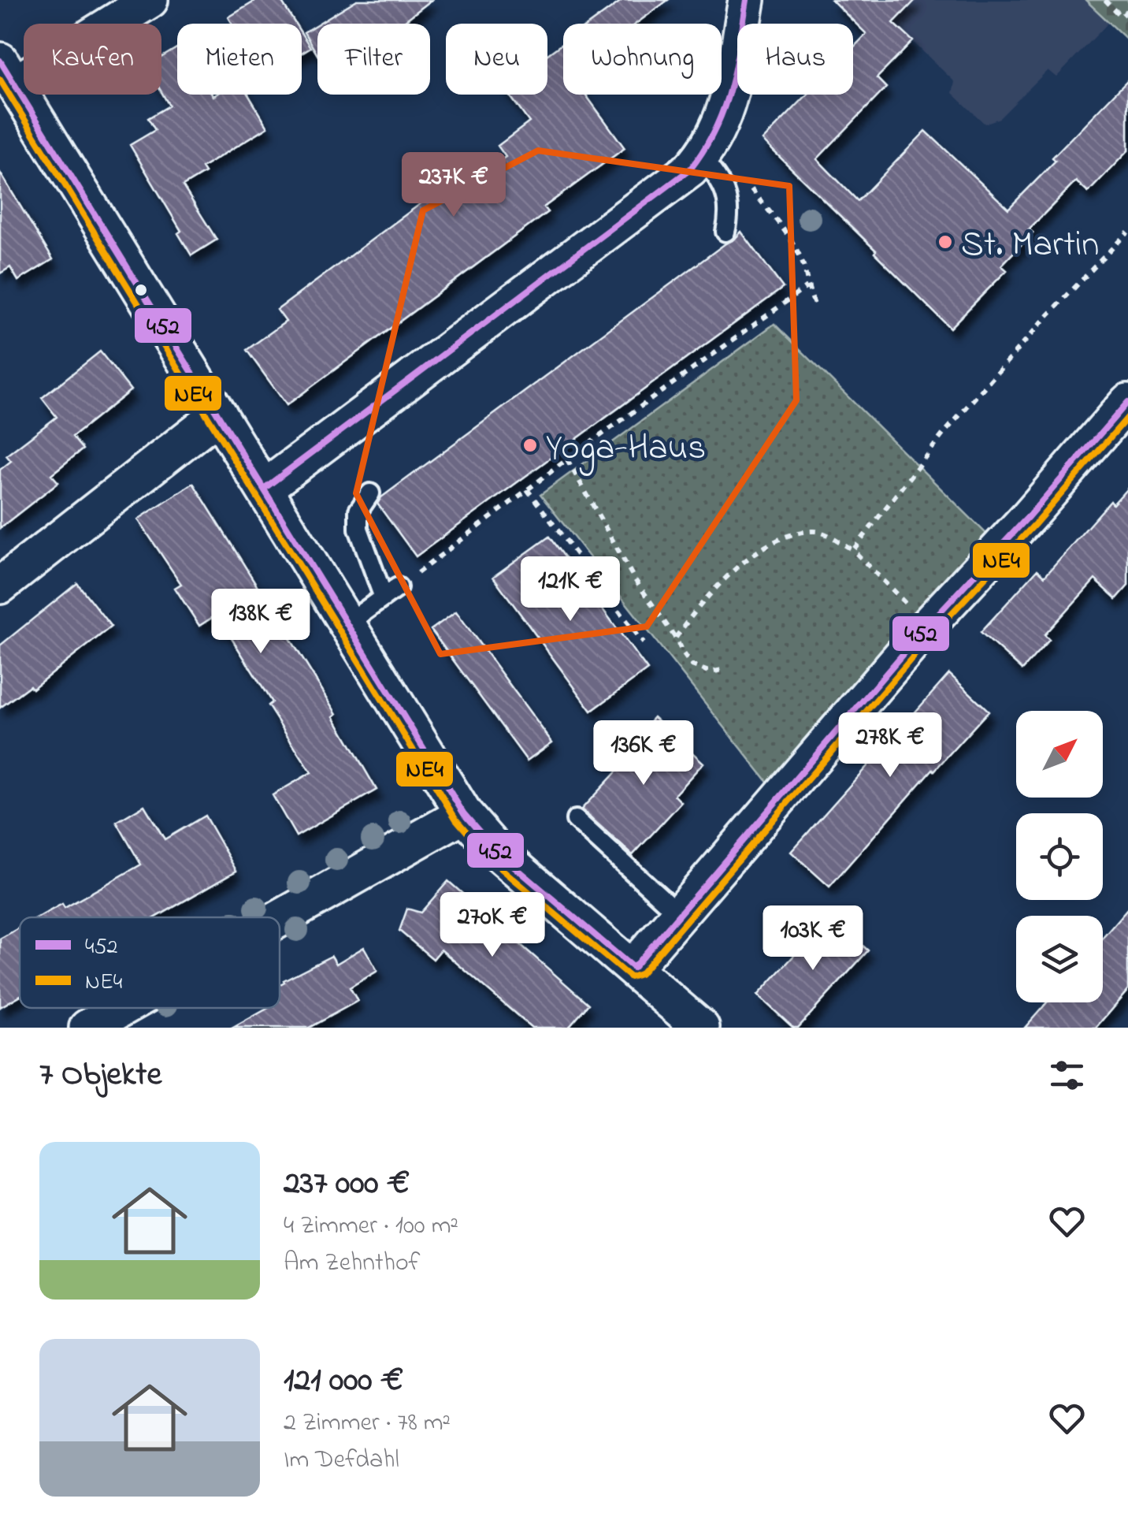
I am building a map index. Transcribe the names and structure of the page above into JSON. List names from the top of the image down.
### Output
{
  "places": ["St. Martin", "Yoga-Haus"],
  "lines": ["transit line 452", "transit line NE4"],
  "legend": ["452", "NE4"],
  "north": "top right",
  "page": {
    "chip": [
      "Kaufen",
      "Mieten",
      "Filter",
      "Neu",
      "Wohnung",
      "Haus"
    ],
    "price": [
      "237K €",
      "121K €",
      "138K €",
      "278K €",
      "136K €",
      "270K €",
      "103K €"
    ],
    "heading": "7 Objekte",
    "list": [
      {
        "name": "237 000 €",
        "note": "4 Zimmer · 100 m² · Am Zehnthof"
      },
      {
        "name": "121 000 €",
        "note": "2 Zimmer · 78 m² · Im Defdahl"
      }
    ]
  }
}
